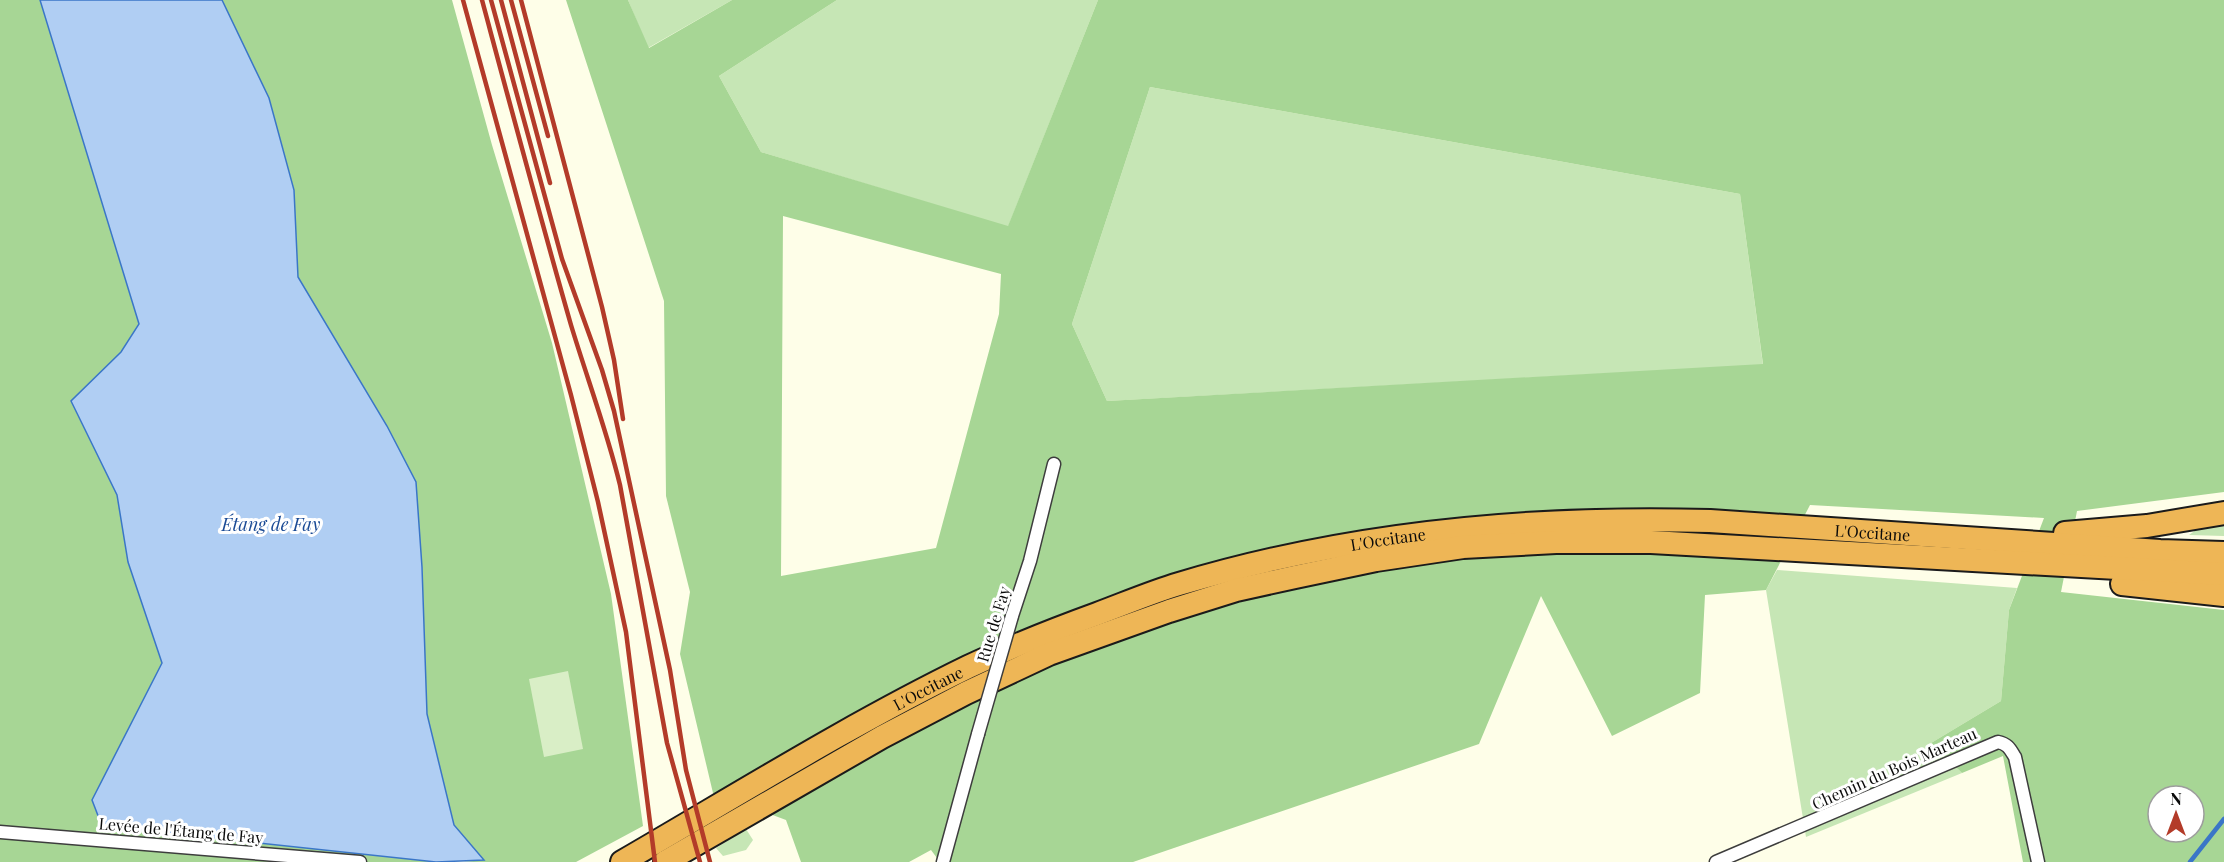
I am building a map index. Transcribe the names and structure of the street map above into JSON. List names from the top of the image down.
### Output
{
  "streets": {
    "highway": ["L'Occitane"],
    "street": ["Rue de Fay", "Chemin du Bois Marteau", "Levée de l'Étang de Fay"]
  },
  "water": ["Étang de Fay"],
  "north": "top"
}
